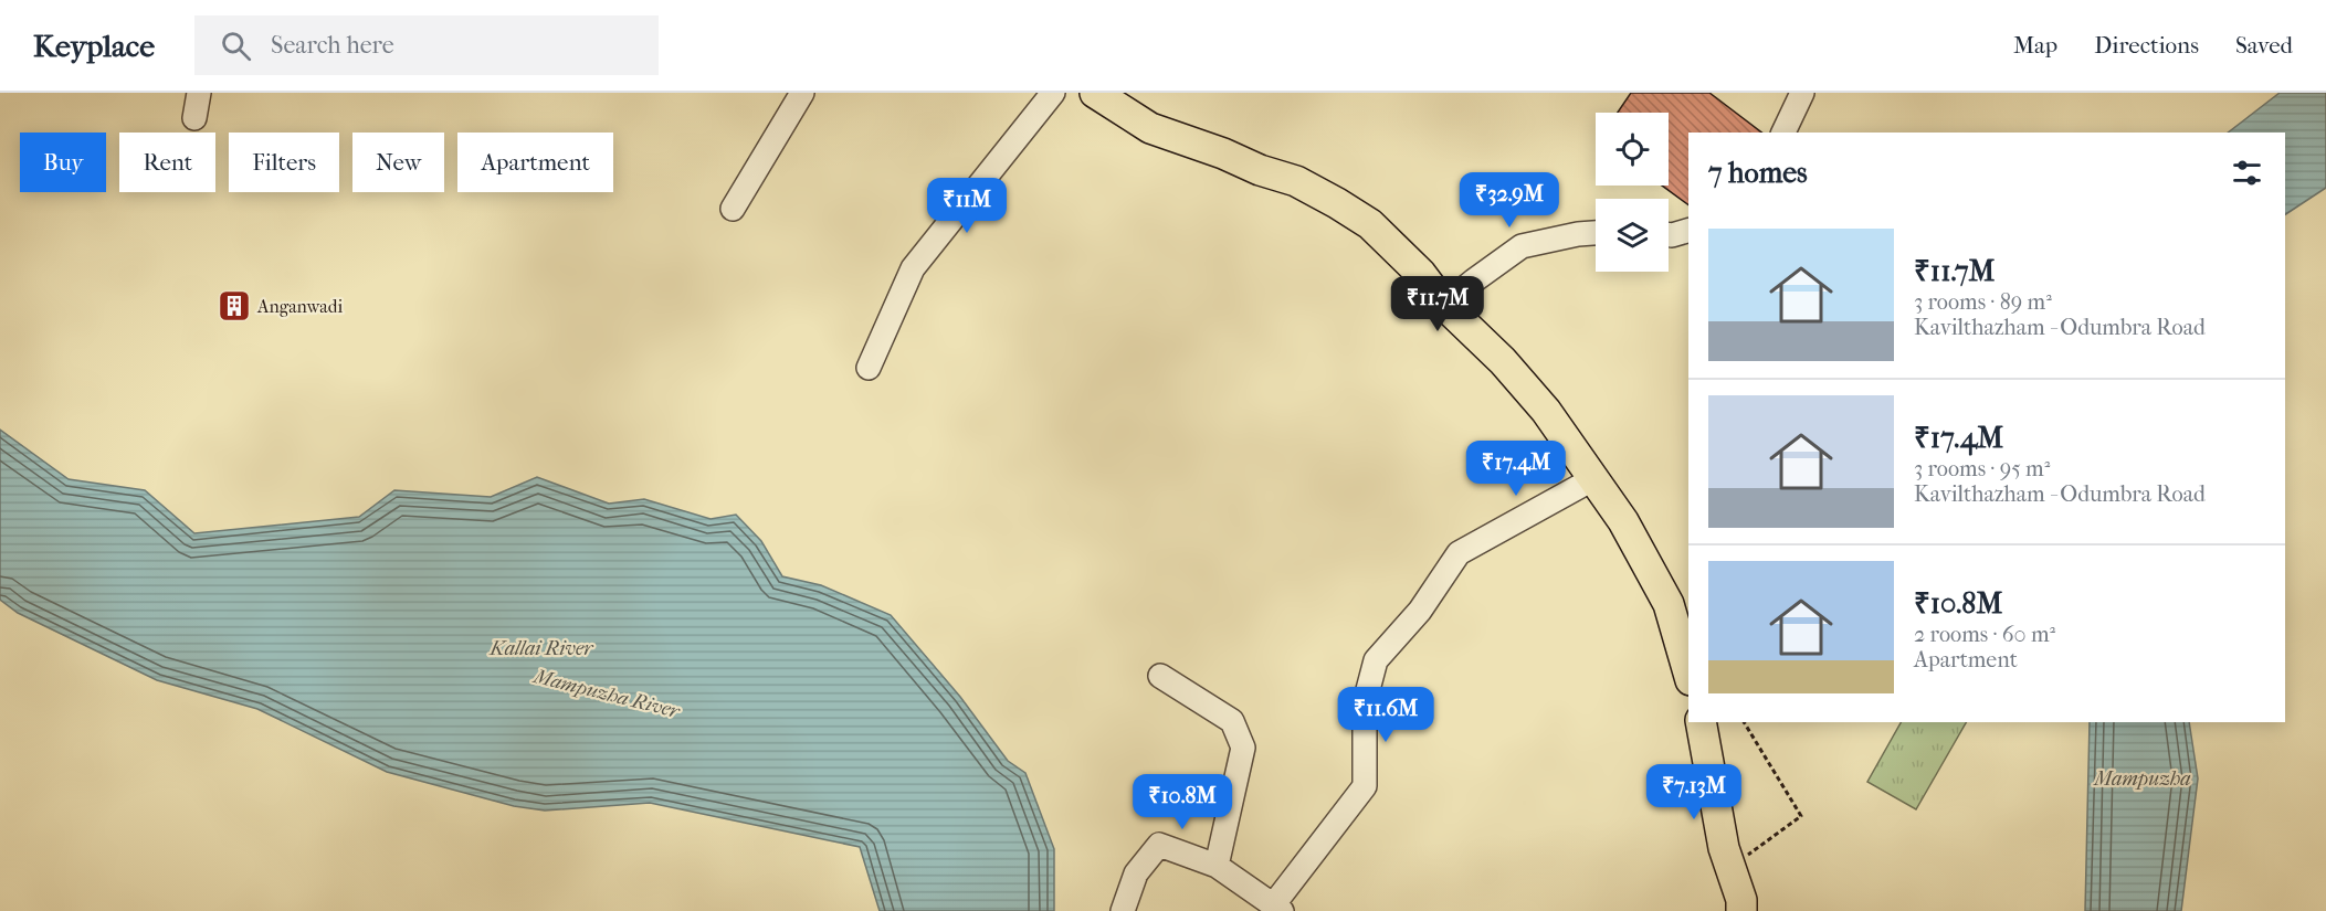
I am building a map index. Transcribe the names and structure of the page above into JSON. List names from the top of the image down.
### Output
{
  "water": ["Kallai River", "Mampuzha River", "Mampuzha"],
  "places": {
    "building": ["Anganwadi"]
  },
  "page": {
    "header": "Keyplace",
    "search": "Search here",
    "nav": ["Map", "Directions", "Saved"],
    "chip": [
      "Buy",
      "Rent",
      "Filters",
      "New",
      "Apartment"
    ],
    "heading": "7 homes",
    "price": [
      "₹32.9M",
      "₹11M",
      "₹11.7M",
      "₹17.4M",
      "₹11.6M",
      "₹7.13M",
      "₹10.8M"
    ],
    "list": [
      {
        "name": "₹11.7M",
        "note": "3 rooms · 89 m² · Kavilthazham - Odumbra Road"
      },
      {
        "name": "₹17.4M",
        "note": "3 rooms · 95 m² · Kavilthazham - Odumbra Road"
      },
      {
        "name": "₹10.8M",
        "note": "2 rooms · 60 m² · Apartment"
      }
    ]
  }
}
